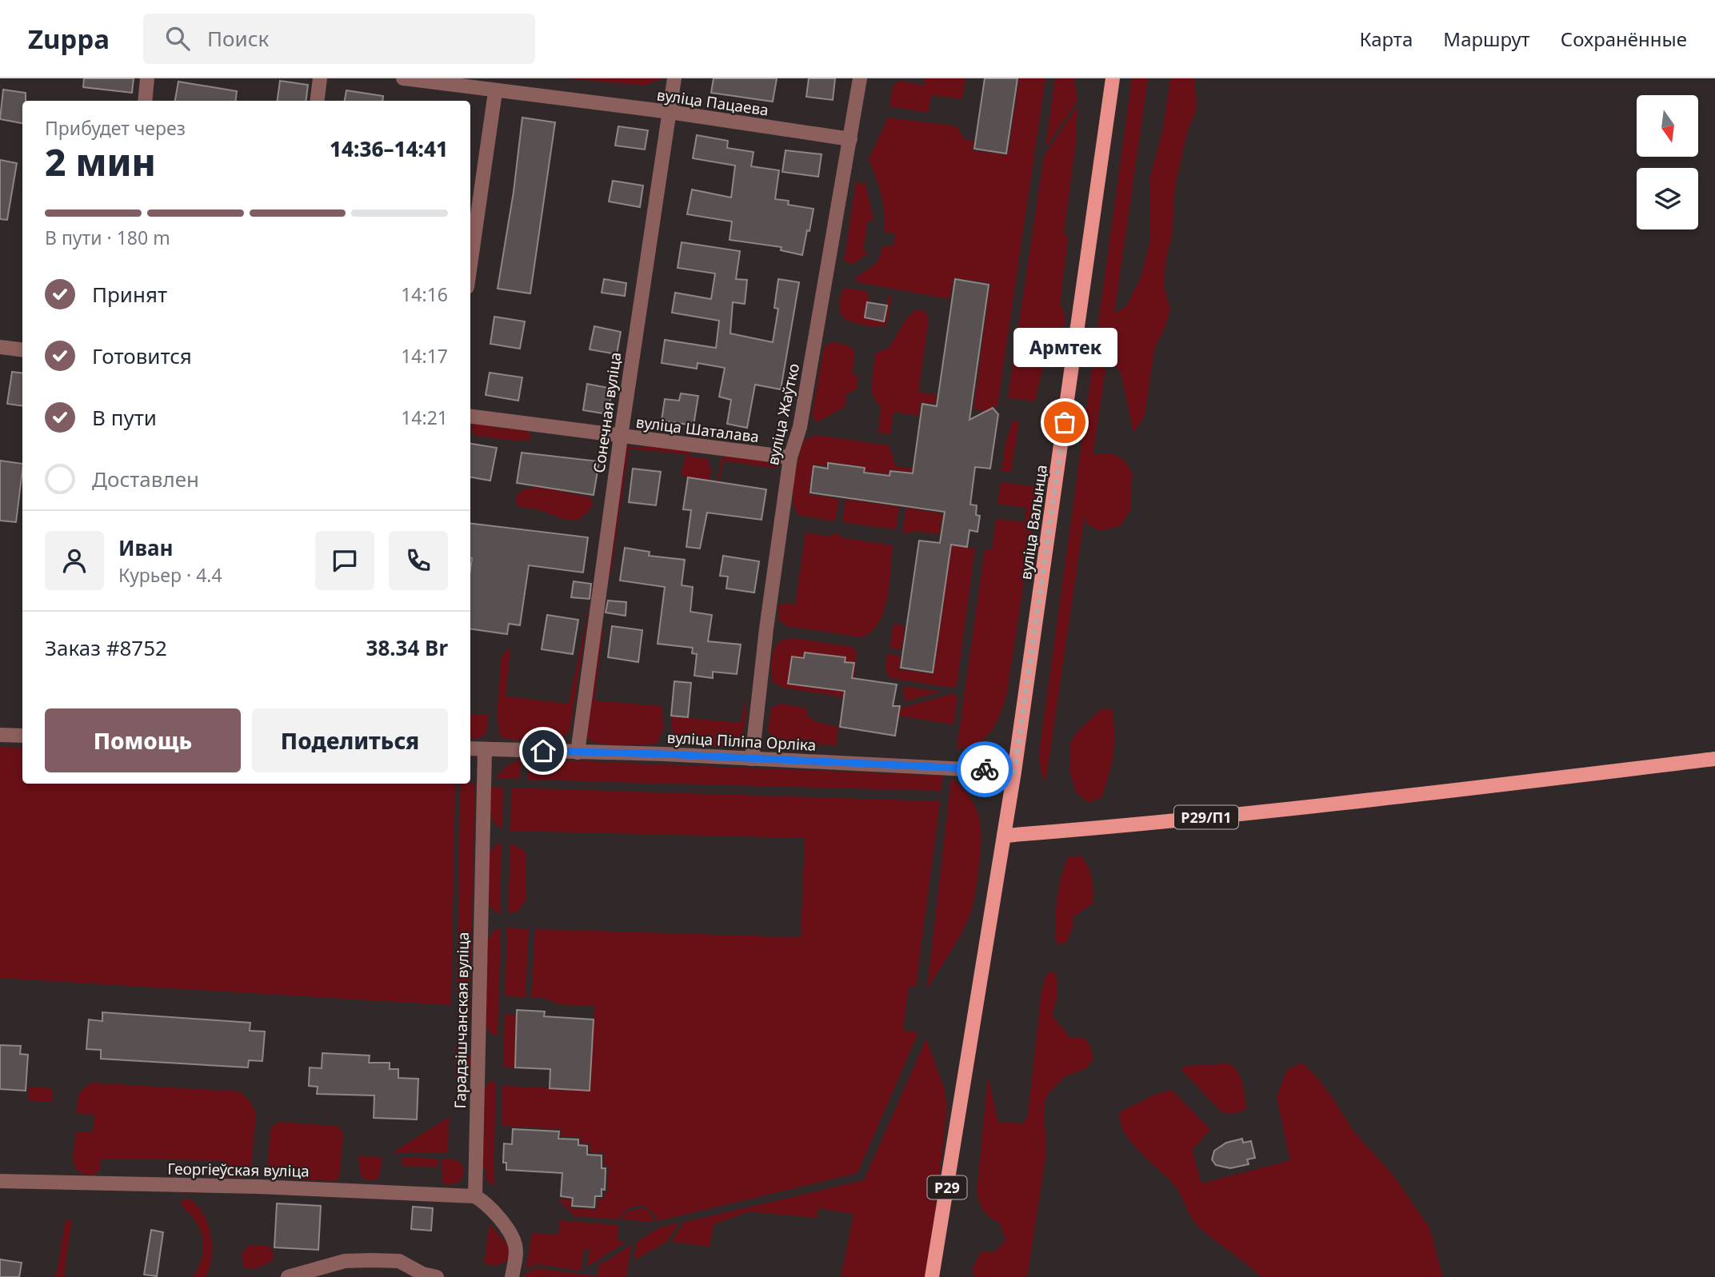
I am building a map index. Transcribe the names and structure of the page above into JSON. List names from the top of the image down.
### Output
{
  "streets": {
    "main road": ["вуліца Валынца", "Р29/П1", "Р29"],
    "street": [
      "вуліца Пацаева",
      "Сонечная вуліца",
      "вуліца Жаўтко",
      "вуліца Шаталава",
      "вуліца Піліпа Орліка",
      "Гарадзішчанская вуліца",
      "Георгіеўская вуліца"
    ]
  },
  "crossings": [
    ["вуліца Пацаева", "Сонечная вуліца"],
    ["вуліца Пацаева", "вуліца Жаўтко"],
    ["Сонечная вуліца", "вуліца Шаталава"],
    ["Сонечная вуліца", "вуліца Піліпа Орліка"],
    ["вуліца Жаўтко", "вуліца Шаталава"],
    ["вуліца Жаўтко", "вуліца Піліпа Орліка"],
    ["вуліца Валынца", "вуліца Піліпа Орліка"],
    ["вуліца Валынца", "Р29"],
    ["вуліца Піліпа Орліка", "Гарадзішчанская вуліца"],
    ["вуліца Піліпа Орліка", "Р29"],
    ["Р29/П1", "Р29"],
    ["Гарадзішчанская вуліца", "Георгіеўская вуліца"]
  ],
  "places": ["Армтек"],
  "north": "bottom",
  "page": {
    "header": "Zuppa",
    "search": "Поиск",
    "nav": ["Карта", "Маршрут", "Сохранённые"],
    "heading": ["2 мин", "Прибудет через", "14:36–14:41"],
    "panel": [
      "Иван",
      "Курьер · 4.4",
      "Заказ #8752",
      "38.34 Br"
    ],
    "bar": "В пути · 180 m",
    "list": [
      ["Принят", "14:16"],
      ["Готовится", "14:17"],
      ["В пути", "14:21"],
      "Доставлен"
    ],
    "bubble": "Армтек",
    "buttons": ["Помощь", "Поделиться"]
  }
}
